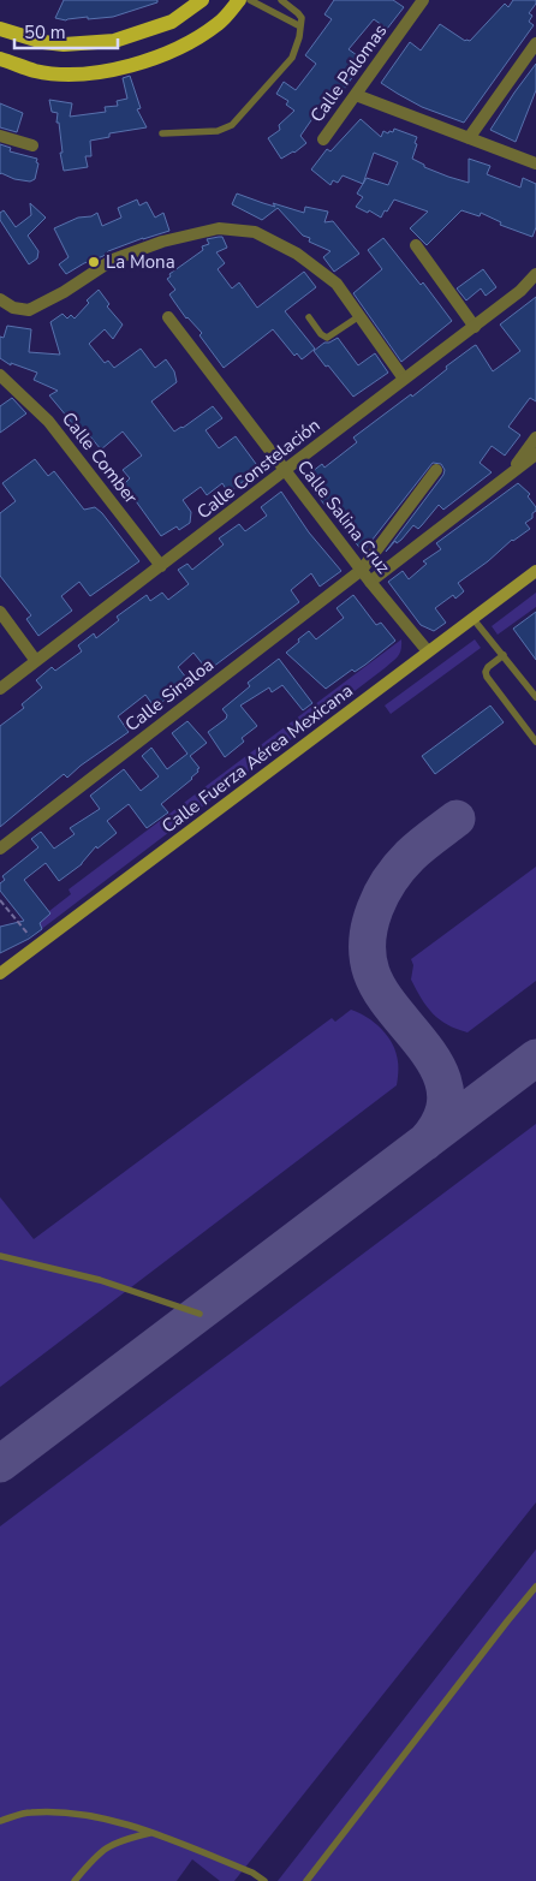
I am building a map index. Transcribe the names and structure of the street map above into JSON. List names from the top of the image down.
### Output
{
  "streets": {
    "main road": ["Calle Fuerza Aérea Mexicana"],
    "street": [
      "Calle Palomas",
      "Calle Comber",
      "Calle Constelación",
      "Calle Salina Cruz",
      "Calle Sinaloa"
    ]
  },
  "crossings": [
    ["Calle Comber", "Calle Constelación"],
    ["Calle Constelación", "Calle Salina Cruz"],
    ["Calle Salina Cruz", "Calle Sinaloa"],
    ["Calle Salina Cruz", "Calle Fuerza Aérea Mexicana"]
  ],
  "places": ["La Mona"],
  "scale_bar": "50 m"
}
